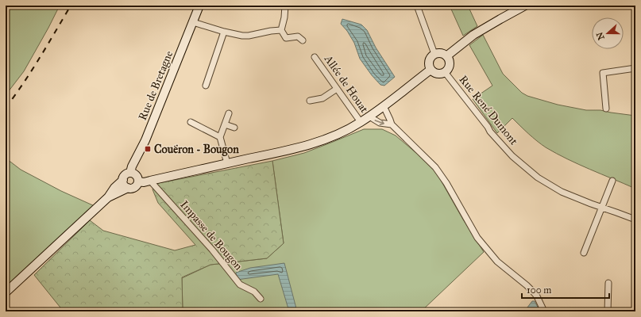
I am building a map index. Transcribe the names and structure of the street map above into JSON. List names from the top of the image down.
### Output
{
  "streets": {
    "main road": ["Rue de Bretagne"],
    "street": ["Allée de Houat", "Rue René Dumont", "Impasse de Bougon"]
  },
  "places": {
    "transit": ["Couëron - Bougon"]
  },
  "scale_bar": "100 m",
  "north": "left"
}
